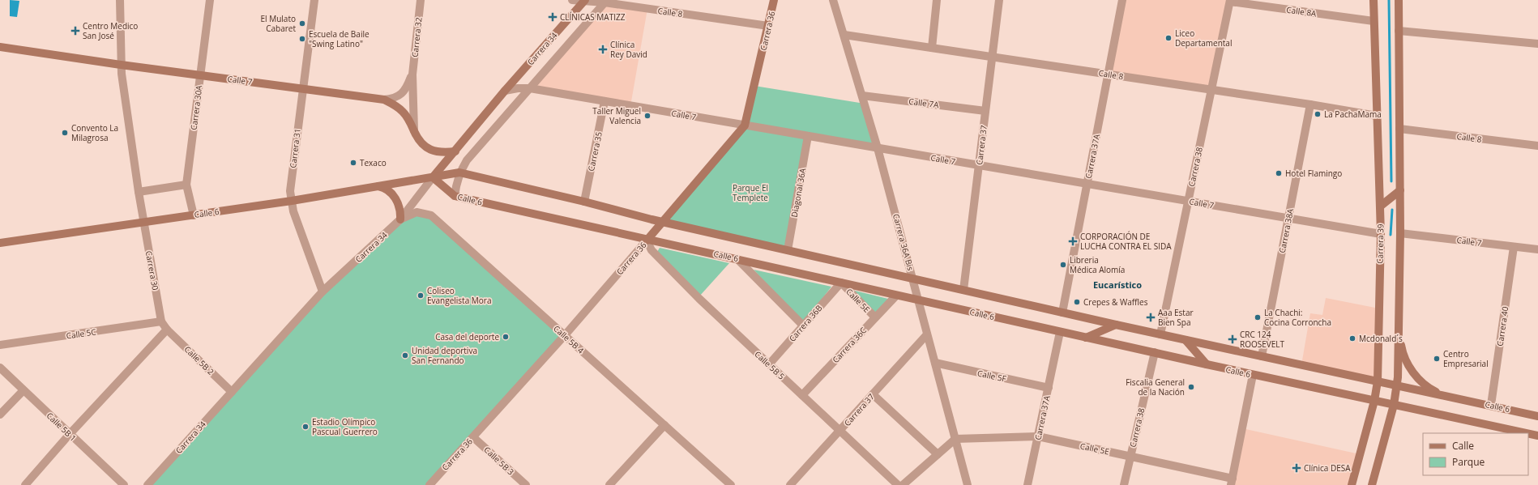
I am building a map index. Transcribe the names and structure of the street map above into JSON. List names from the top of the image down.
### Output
{
  "streets": {
    "main road": [
      "Carrera 36",
      "Carrera 34",
      "Calle 7",
      "Calle 6",
      "Carrera 39"
    ],
    "street": [
      "Calle 8A",
      "Calle 8",
      "Carrera 32",
      "Calle 7A",
      "Carrera 30A",
      "Carrera 37",
      "Carrera 31",
      "Carrera 35",
      "Carrera 37A",
      "Carrera 38",
      "Diagonal 36A",
      "Carrera 38A",
      "Carrera 36A Bis",
      "Carrera 30",
      "Calle 5E",
      "Carrera 36B",
      "Carrera 40",
      "Calle 5C",
      "Calle 5B 4",
      "Carrera 36C",
      "Calle 5B 2",
      "Calle 5B 5",
      "Calle 5F",
      "Calle 5B 1",
      "Calle 5B 3"
    ]
  },
  "crossings": [
    ["Calle 8A", "Carrera 38"],
    ["Calle 8A", "Carrera 39"],
    ["Calle 8", "Carrera 36"],
    ["Calle 8", "Carrera 34"],
    ["Calle 8", "Carrera 37"],
    ["Calle 8", "Carrera 37A"],
    ["Calle 8", "Carrera 38"],
    ["Calle 8", "Carrera 38A"],
    ["Calle 8", "Carrera 36A Bis"],
    ["Calle 8", "Carrera 39"],
    ["Carrera 36", "Calle 7"],
    ["Carrera 36", "Calle 6"],
    ["Carrera 36", "Calle 5B 4"],
    ["Carrera 36", "Calle 5B 5"],
    ["Carrera 36", "Calle 5B 3"],
    ["Carrera 32", "Calle 7"],
    ["Carrera 34", "Calle 7"],
    ["Carrera 34", "Carrera 31"],
    ["Carrera 34", "Calle 6"],
    ["Carrera 34", "Calle 5B 4"],
    ["Carrera 34", "Calle 5B 2"],
    ["Calle 7", "Carrera 30A"],
    ["Calle 7", "Carrera 37"],
    ["Calle 7", "Carrera 31"],
    ["Calle 7", "Carrera 35"],
    ["Calle 7", "Carrera 37A"],
    ["Calle 7", "Carrera 38"],
    ["Calle 7", "Diagonal 36A"],
    ["Calle 7", "Carrera 38A"],
    ["Calle 7", "Carrera 36A Bis"],
    ["Calle 7", "Carrera 39"],
    ["Calle 7", "Carrera 30"],
    ["Calle 7", "Carrera 40"],
    ["Calle 7A", "Carrera 37"],
    ["Calle 7A", "Carrera 36A Bis"],
    ["Carrera 30A", "Calle 6"],
    ["Carrera 37", "Calle 6"],
    ["Carrera 37", "Carrera 36A Bis"],
    ["Carrera 37", "Calle 5B 5"],
    ["Carrera 31", "Calle 6"],
    ["Carrera 35", "Calle 6"],
    ["Carrera 37A", "Calle 6"],
    ["Carrera 37A", "Calle 5E"],
    ["Carrera 37A", "Calle 5F"],
    ["Carrera 38", "Calle 6"],
    ["Carrera 38", "Calle 5E"],
    ["Diagonal 36A", "Calle 6"],
    ["Calle 6", "Carrera 38A"],
    ["Calle 6", "Carrera 36A Bis"],
    ["Calle 6", "Carrera 39"],
    ["Calle 6", "Carrera 30"],
    ["Calle 6", "Calle 5E"],
    ["Calle 6", "Carrera 36B"],
    ["Calle 6", "Carrera 40"],
    ["Calle 6", "Carrera 36C"],
    ["Calle 6", "Calle 5B 5"],
    ["Carrera 36A Bis", "Calle 5E"],
    ["Carrera 36A Bis", "Calle 5F"],
    ["Carrera 30", "Calle 5C"],
    ["Carrera 30", "Calle 5B 2"],
    ["Calle 5E", "Carrera 36B"],
    ["Calle 5E", "Carrera 36C"],
    ["Carrera 36B", "Calle 5B 5"],
    ["Carrera 36C", "Calle 5B 5"]
  ],
  "districts": ["Eucarístico"],
  "parks": ["Parque El Templete"],
  "places": {
    "health": [
      "CLÍNICAS MATIZZ",
      "Centro Medico San José",
      "Clínica Rey David",
      "CORPORACIÓN DE LUCHA CONTRA EL SIDA",
      "Aaa Estar Bien Spa",
      "CRC 124 ROOSEVELT",
      "Clínica DESA"
    ],
    "other": [
      "El Mulato Cabaret",
      "Liceo Departamental",
      "Escuela de Baile \"Swing Latino\"",
      "La PachaMama",
      "Taller Miguel Valencia",
      "Convento La Milagrosa",
      "Texaco",
      "Hotel Flamingo",
      "Libreria Médica Alomía",
      "Coliseo Evangelista Mora",
      "Crepes & Waffles",
      "La Chachi: Cocina Corroncha",
      "Casa del deporte",
      "Mcdonald´s",
      "Unidad deportiva San Fernando",
      "Centro Empresarial",
      "Fiscalia General de la Nación",
      "Estadio Olímpico Pascual Guerrero"
    ]
  },
  "legend": ["Calle", "Parque"]
}
